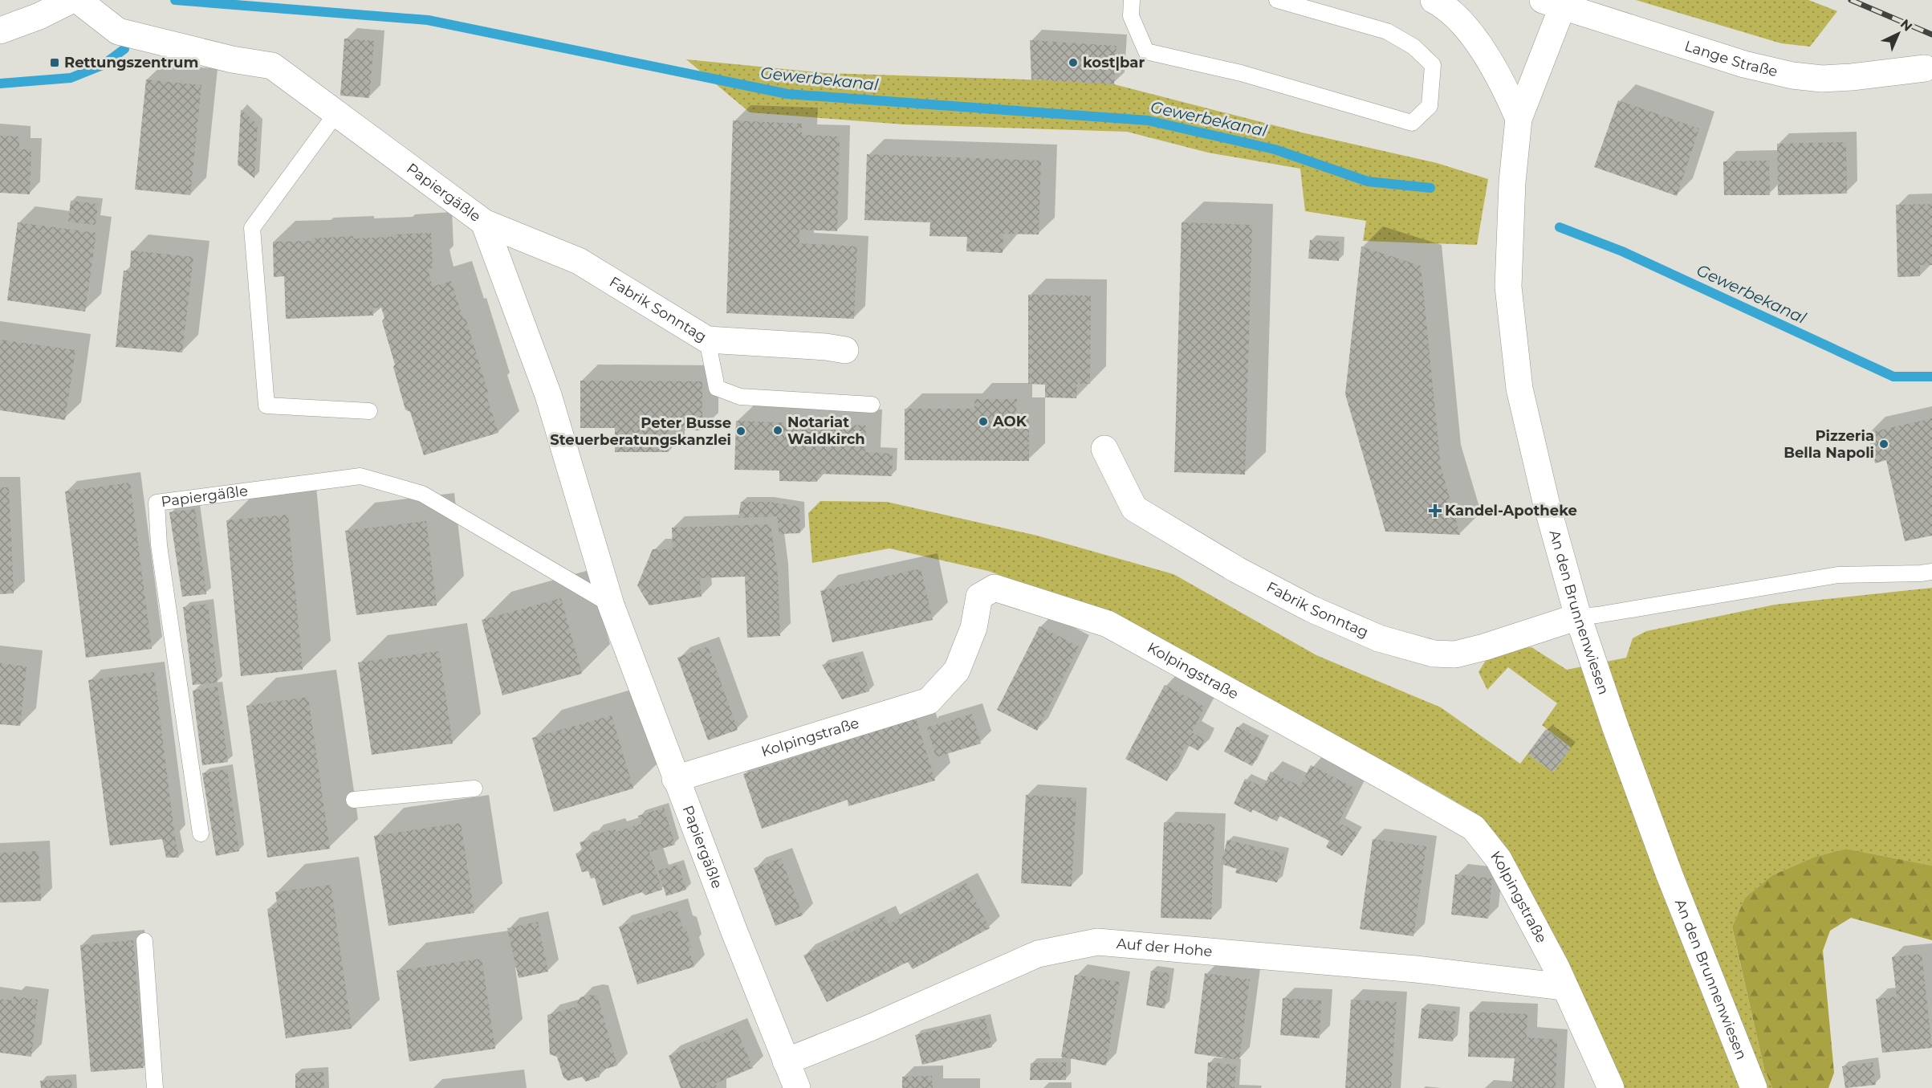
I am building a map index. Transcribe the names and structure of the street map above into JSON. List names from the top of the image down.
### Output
{
  "streets": {
    "street": [
      "Lange Straße",
      "Papiergäßle",
      "Fabrik Sonntag",
      "An den Brunnenwiesen",
      "Kolpingstraße",
      "Auf der Hohe"
    ]
  },
  "crossings": [
    ["Lange Straße", "An den Brunnenwiesen"],
    ["Papiergäßle", "Fabrik Sonntag"],
    ["Papiergäßle", "Kolpingstraße"],
    ["Papiergäßle", "Auf der Hohe"],
    ["Fabrik Sonntag", "An den Brunnenwiesen"],
    ["Kolpingstraße", "Auf der Hohe"]
  ],
  "water": ["Gewerbekanal"],
  "places": {
    "transit": ["Rettungszentrum"],
    "other": [
      "kost|bar",
      "AOK",
      "Notariat Waldkirch",
      "Peter Busse Steuerberatungskanzlei",
      "Pizzeria Bella Napoli"
    ],
    "health": ["Kandel-Apotheke"]
  },
  "north": "top right"
}
